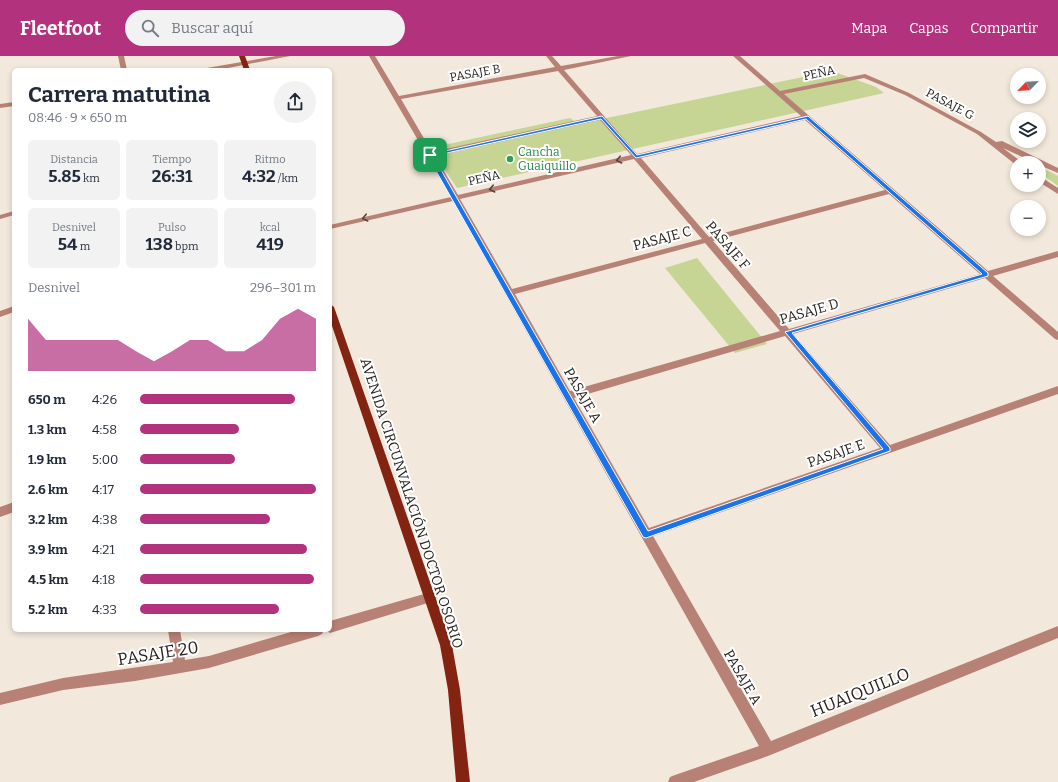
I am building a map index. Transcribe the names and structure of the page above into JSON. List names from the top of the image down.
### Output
{
  "streets": {
    "main road": ["AVENIDA CIRCUNVALACIÓN DOCTOR OSORIO"],
    "street": [
      "PASAJE B",
      "PEÑA",
      "PASAJE G",
      "PASAJE C",
      "PASAJE F",
      "PASAJE D",
      "PASAJE A",
      "PASAJE E",
      "PASAJE 20",
      "HUAIQUILLO"
    ]
  },
  "crossings": [
    ["PASAJE B", "PASAJE F"],
    ["PASAJE B", "PASAJE A"],
    ["PEÑA", "PASAJE G"],
    ["PEÑA", "PASAJE F"],
    ["PEÑA", "PASAJE A"],
    ["PASAJE C", "PASAJE F"],
    ["PASAJE C", "PASAJE A"],
    ["PASAJE F", "PASAJE D"],
    ["PASAJE F", "PASAJE E"],
    ["PASAJE D", "PASAJE A"],
    ["PASAJE A", "PASAJE E"],
    ["PASAJE A", "HUAIQUILLO"]
  ],
  "places": ["Cancha Guaiquillo"],
  "north": "bottom left",
  "page": {
    "header": "Fleetfoot",
    "search": "Buscar aquí",
    "nav": ["Mapa", "Capas", "Compartir"],
    "map_buttons": ["+", "−"],
    "heading": ["Carrera matutina", "08:46 · 9 × 650 m"],
    "stats": [
      ["Distancia", "5.85 km"],
      ["Tiempo", "26:31"],
      ["Ritmo", "4:32 /km"],
      ["Desnivel", "54 m"],
      ["Pulso", "138 bpm"],
      ["kcal", "419"]
    ],
    "chart": ["Desnivel", "296–301 m"],
    "list": [
      {
        "name": "650 m",
        "note": "4:26"
      },
      {
        "name": "1.3 km",
        "note": "4:58"
      },
      {
        "name": "1.9 km",
        "note": "5:00"
      },
      {
        "name": "2.6 km",
        "note": "4:17"
      },
      {
        "name": "3.2 km",
        "note": "4:38"
      },
      {
        "name": "3.9 km",
        "note": "4:21"
      },
      {
        "name": "4.5 km",
        "note": "4:18"
      },
      {
        "name": "5.2 km",
        "note": "4:33"
      }
    ]
  }
}
